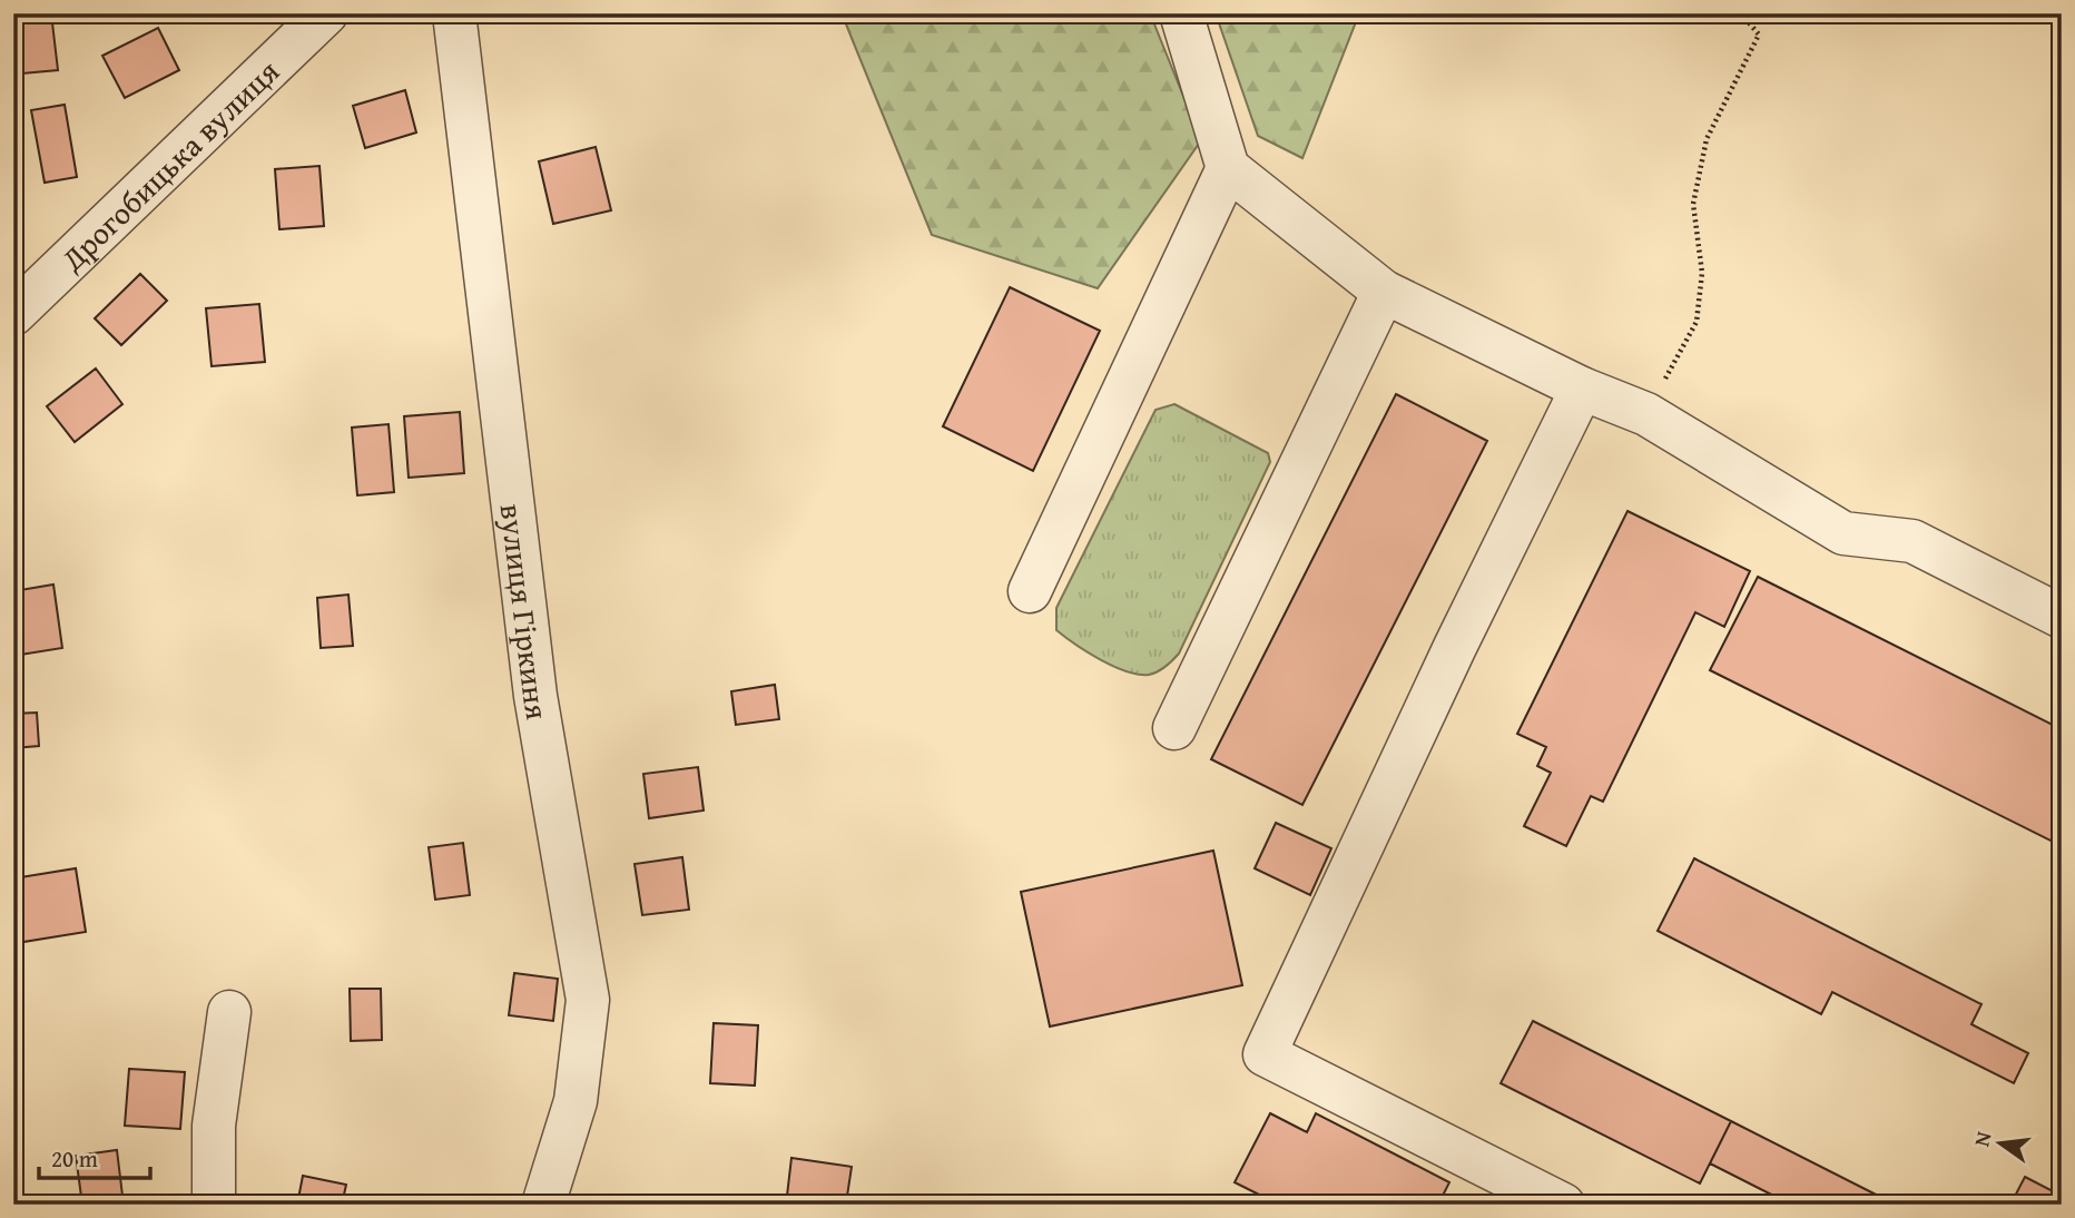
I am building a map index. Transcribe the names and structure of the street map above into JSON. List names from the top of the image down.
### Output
{
  "streets": {
    "street": ["Дрогобицька вулиця", "вулиця Гіркиня"]
  },
  "scale_bar": "20 m",
  "north": "left"
}
